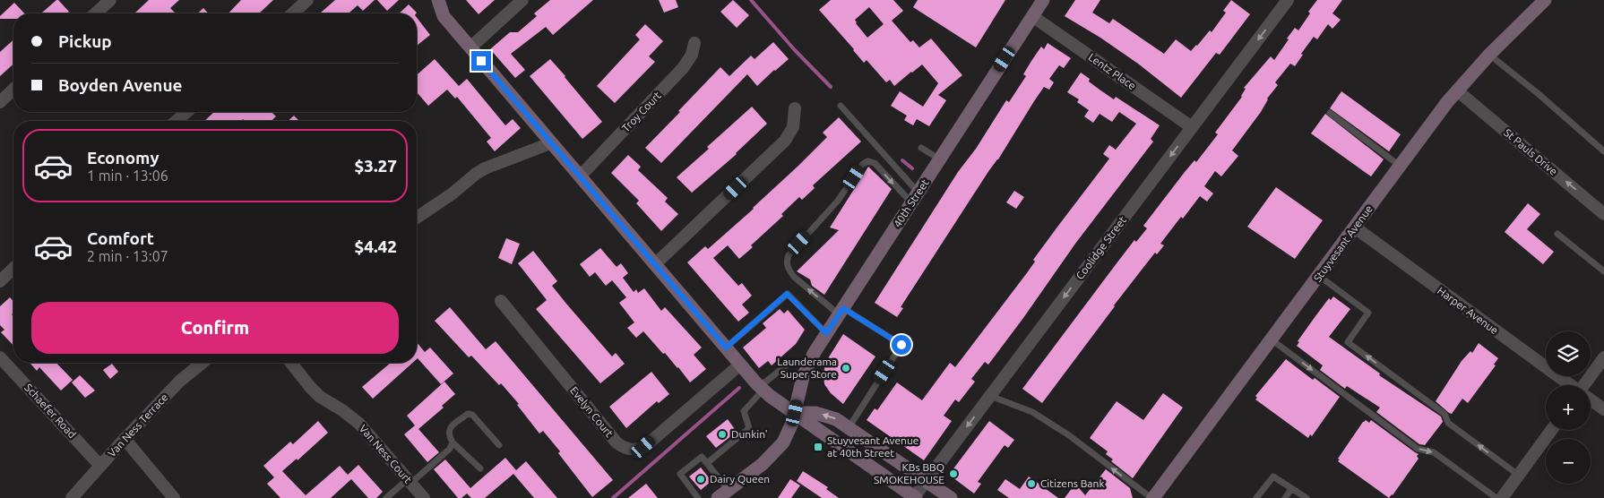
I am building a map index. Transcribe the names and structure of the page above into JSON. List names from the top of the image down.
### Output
{
  "streets": {
    "main road": ["40th Street", "Stuyvesant Avenue"],
    "street": [
      "Lentz Place",
      "Troy Court",
      "St Pauls Drive",
      "Coolidge Street",
      "Harper Avenue",
      "Schaefer Road",
      "Evelyn Court",
      "Van Ness Terrace",
      "Van Ness Court"
    ]
  },
  "crossings": [
    ["Lentz Place", "40th Street"],
    ["Lentz Place", "Coolidge Street"],
    ["St Pauls Drive", "Stuyvesant Avenue"],
    ["Stuyvesant Avenue", "Harper Avenue"],
    ["Schaefer Road", "Van Ness Terrace"]
  ],
  "one_way": ["St Pauls Drive", "Coolidge Street"],
  "places": {
    "other": [
      "Launderama Super Store",
      "Dunkin'",
      "KBs BBQ SMOKEHOUSE",
      "Dairy Queen",
      "Citizens Bank"
    ],
    "transit": ["Stuyvesant Avenue at 40th Street"]
  },
  "page": {
    "banner": ["Pickup", "Boyden Avenue"],
    "list": [
      {
        "name": "Economy",
        "note": "1 min · 13:06",
        "value": "$3.27"
      },
      {
        "name": "Comfort",
        "note": "2 min · 13:07",
        "value": "$4.42"
      }
    ],
    "buttons": "Confirm",
    "map_buttons": ["+", "−"]
  }
}
